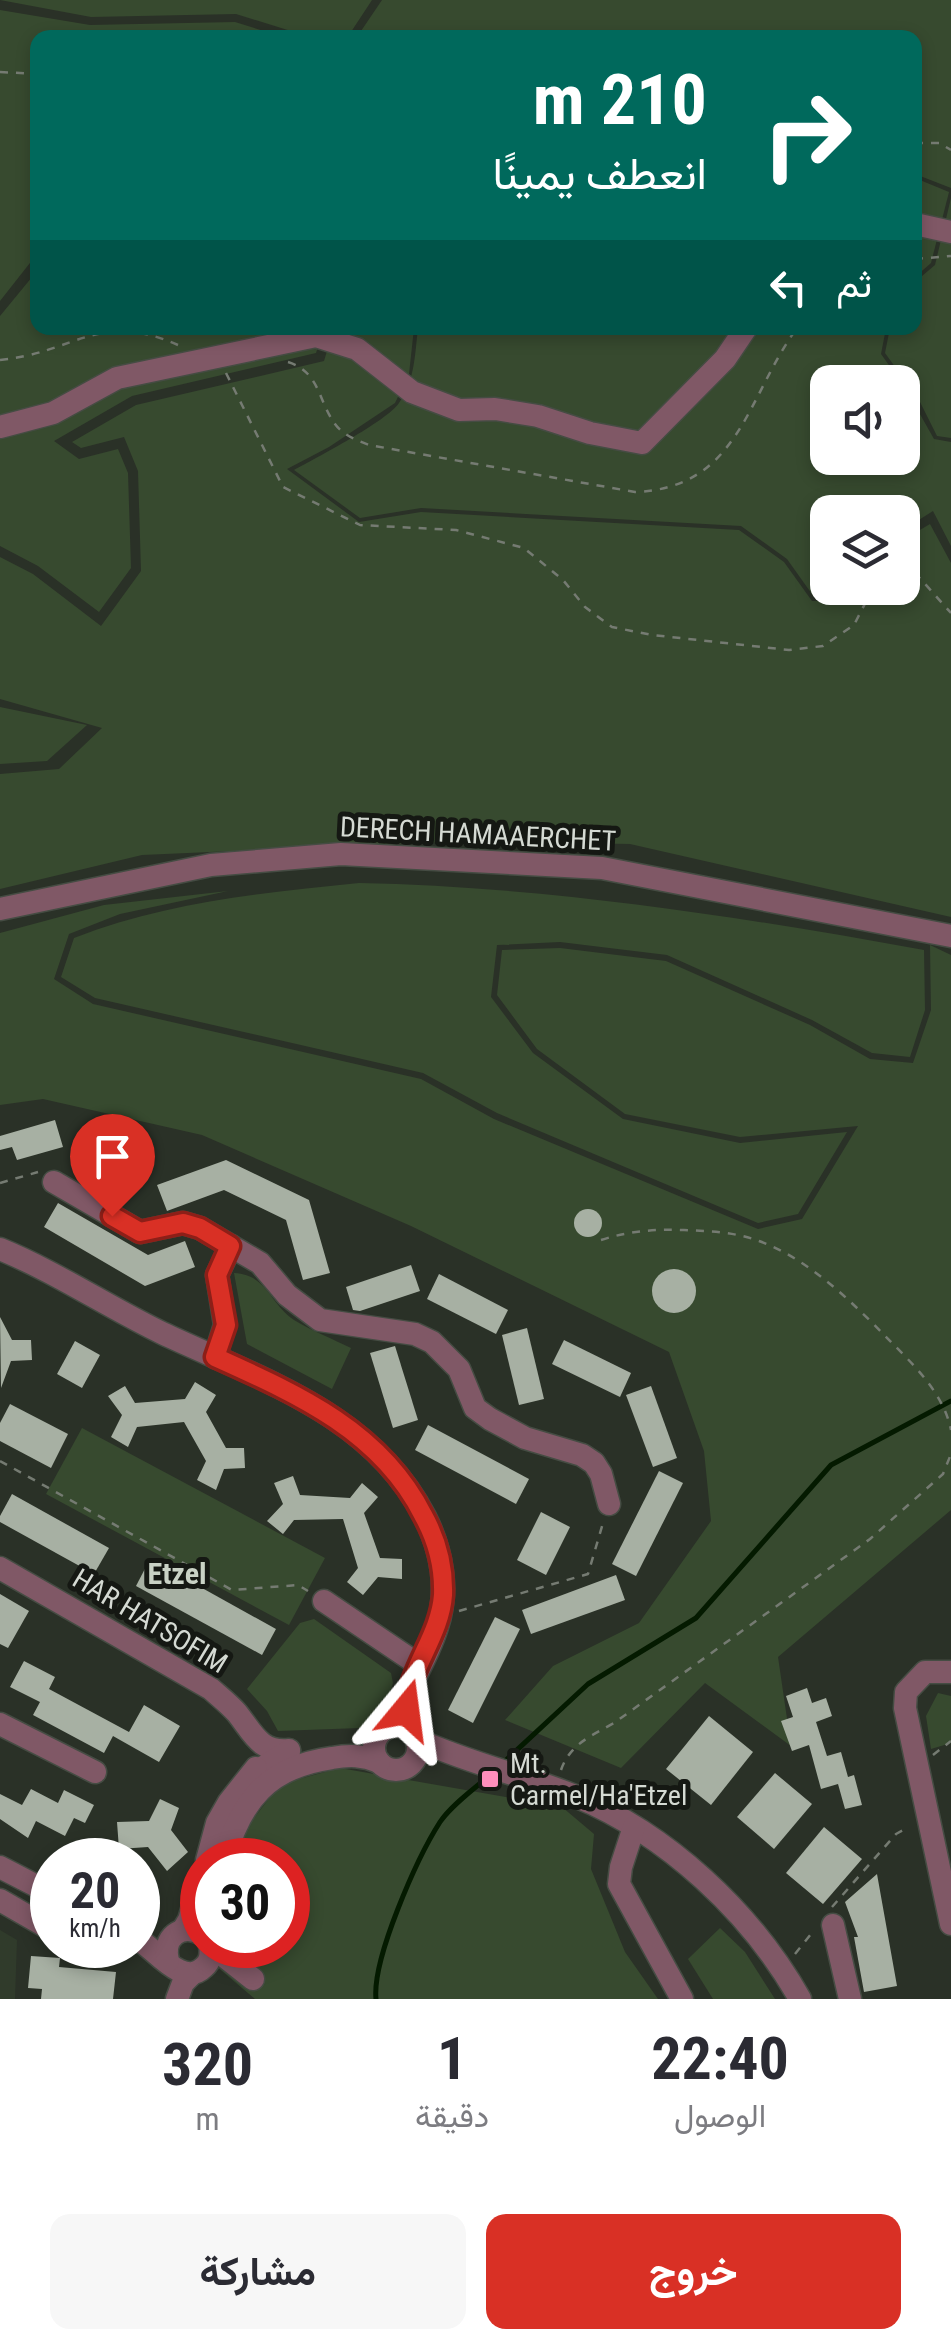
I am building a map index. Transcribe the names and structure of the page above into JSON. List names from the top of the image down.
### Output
{
  "streets": {
    "street": ["DERECH HAMAAERCHET", "HAR HATSOFIM"]
  },
  "districts": ["Etzel"],
  "places": {
    "transit": ["Mt. Carmel/Ha'Etzel"]
  },
  "page": {
    "turn": ["210 m", "انعطف يمينًا"],
    "then": "ثم",
    "speed": "20 km/h",
    "limit": "30",
    "eta": [
      "22:40",
      "الوصول",
      "1",
      "دقيقة",
      "320",
      "m"
    ],
    "buttons": ["خروج", "مشاركة"]
  }
}
